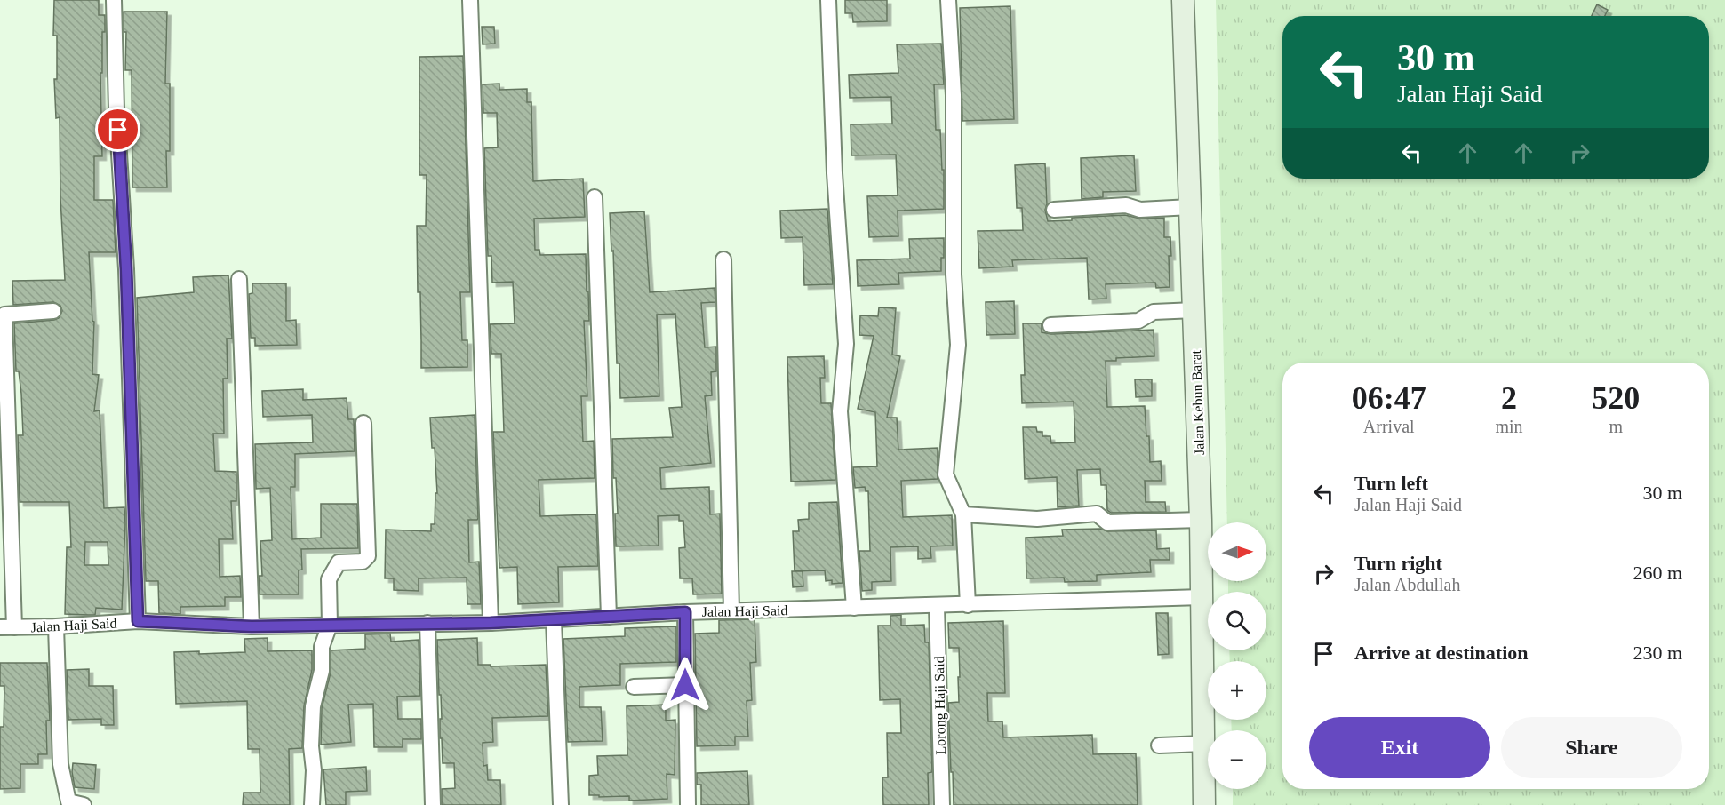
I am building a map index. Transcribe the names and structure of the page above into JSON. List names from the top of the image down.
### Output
{
  "streets": {
    "main road": ["Jalan Kebun Barat"],
    "street": ["Jalan Haji Said", "Lorong Haji Said"]
  },
  "crossings": [
    ["Jalan Kebun Barat", "Jalan Haji Said"],
    ["Jalan Haji Said", "Lorong Haji Said"]
  ],
  "north": "right",
  "page": {
    "turn": ["30 m", "Jalan Haji Said"],
    "eta": [
      "06:47",
      "Arrival",
      "2",
      "min",
      "520",
      "m"
    ],
    "list": [
      {
        "name": "Turn left",
        "note": "Jalan Haji Said",
        "value": "30 m"
      },
      {
        "name": "Turn right",
        "note": "Jalan Abdullah",
        "value": "260 m"
      },
      {
        "name": "Arrive at destination",
        "value": "230 m"
      }
    ],
    "map_buttons": ["+", "−"],
    "buttons": ["Exit", "Share"]
  }
}
